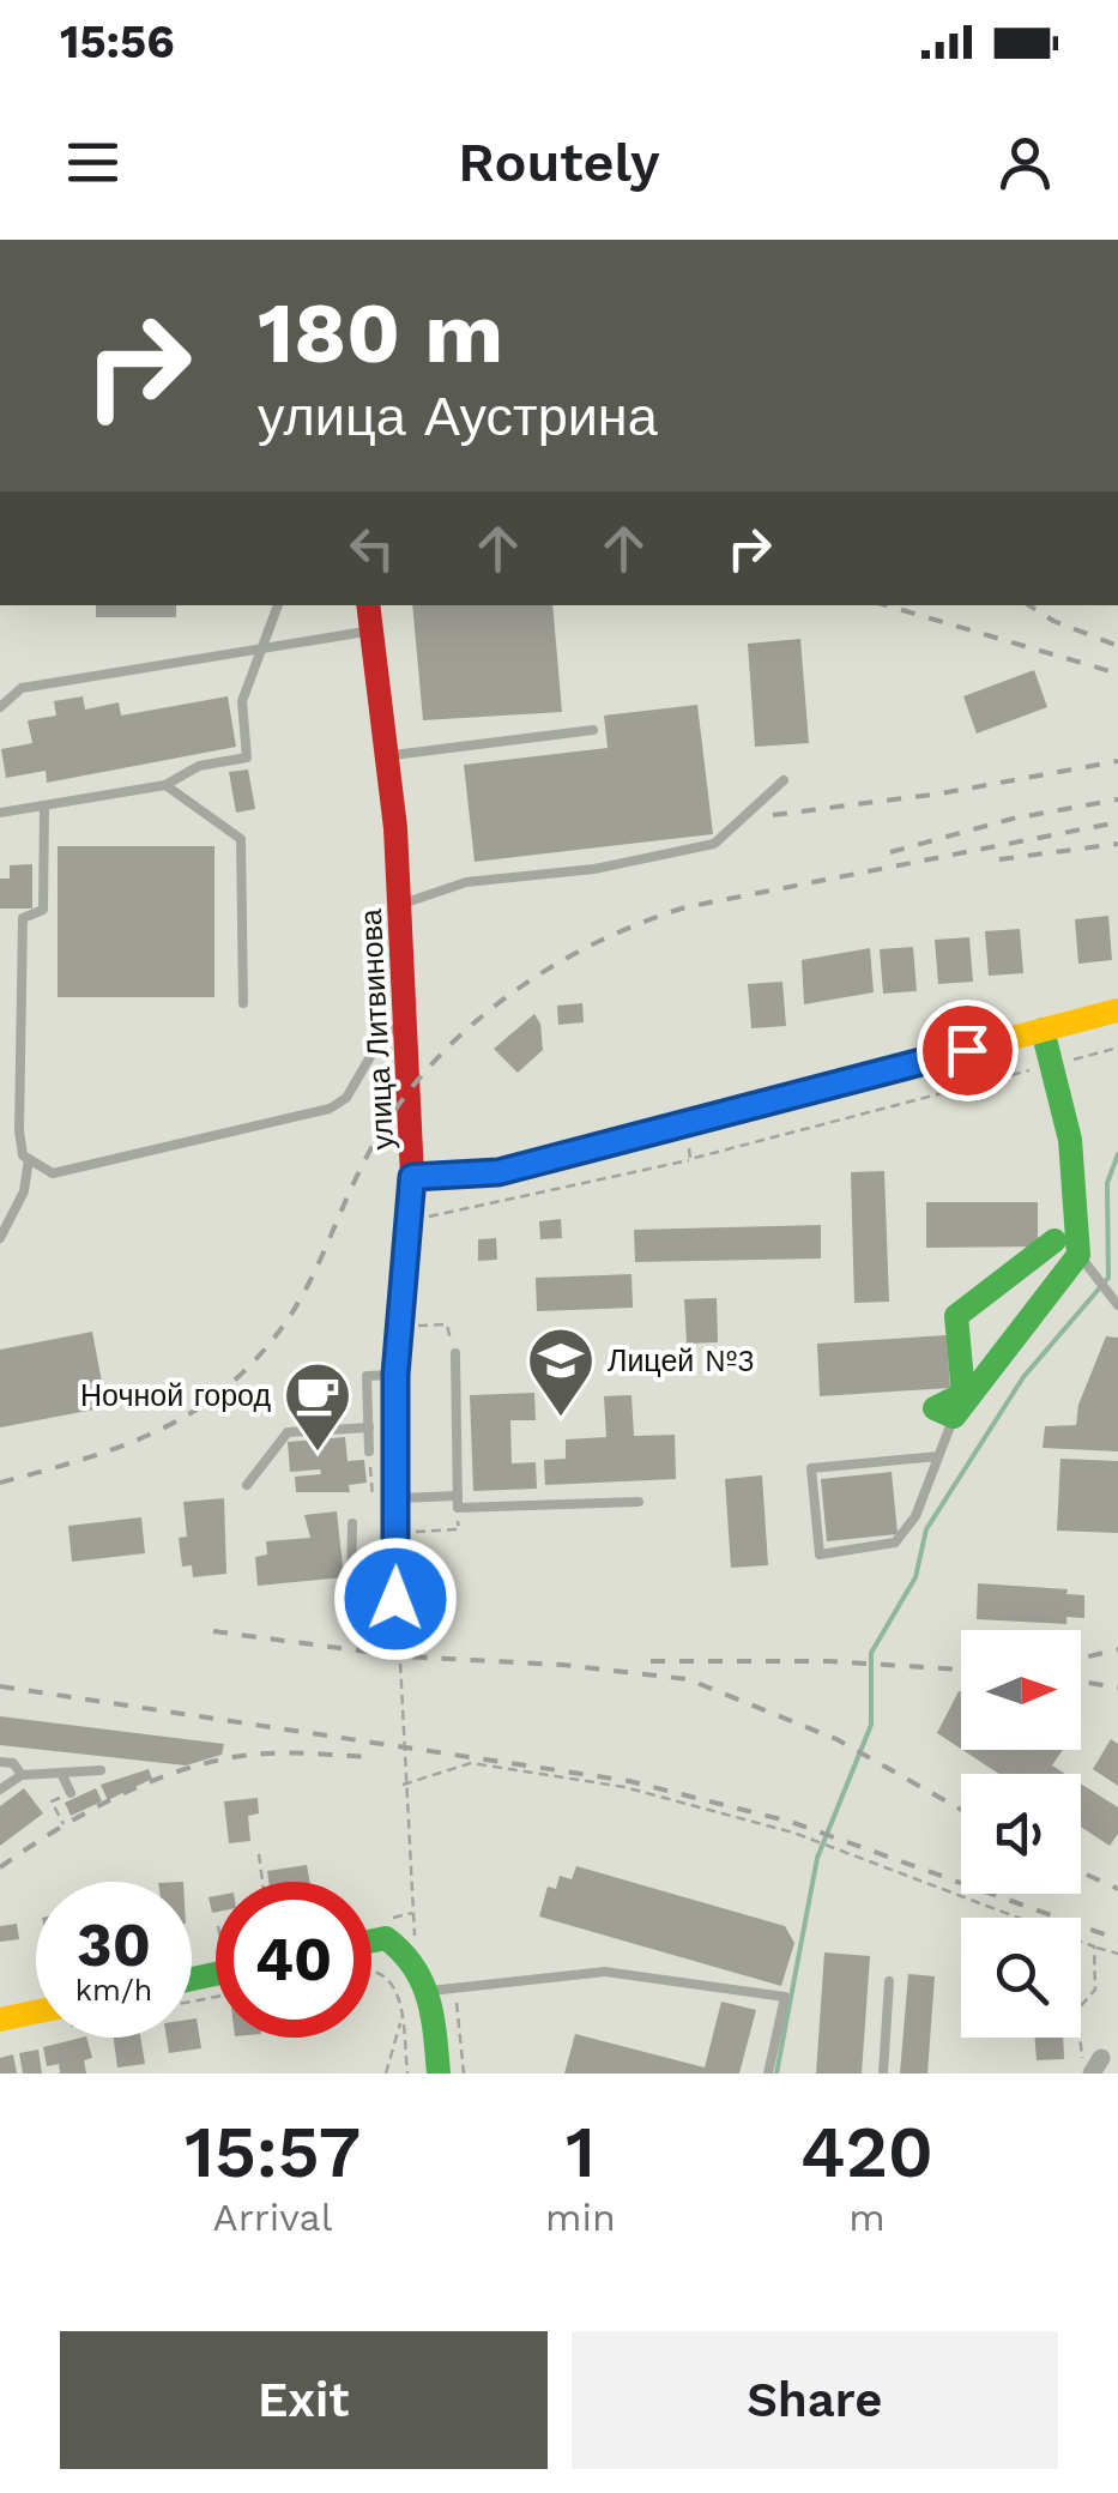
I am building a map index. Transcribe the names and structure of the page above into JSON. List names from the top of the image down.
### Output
{
  "streets": {
    "main road": ["улица Литвинова"]
  },
  "places": {
    "school or university": ["Лицей №3"],
    "cafe": ["Ночной город"]
  },
  "north": "right",
  "page": {
    "status": "15:56",
    "header": "Routely",
    "turn": ["180 m", "улица Аустрина"],
    "speed": "30 km/h",
    "limit": "40",
    "eta": [
      "15:57",
      "Arrival",
      "1",
      "min",
      "420",
      "m"
    ],
    "buttons": ["Exit", "Share"]
  }
}
